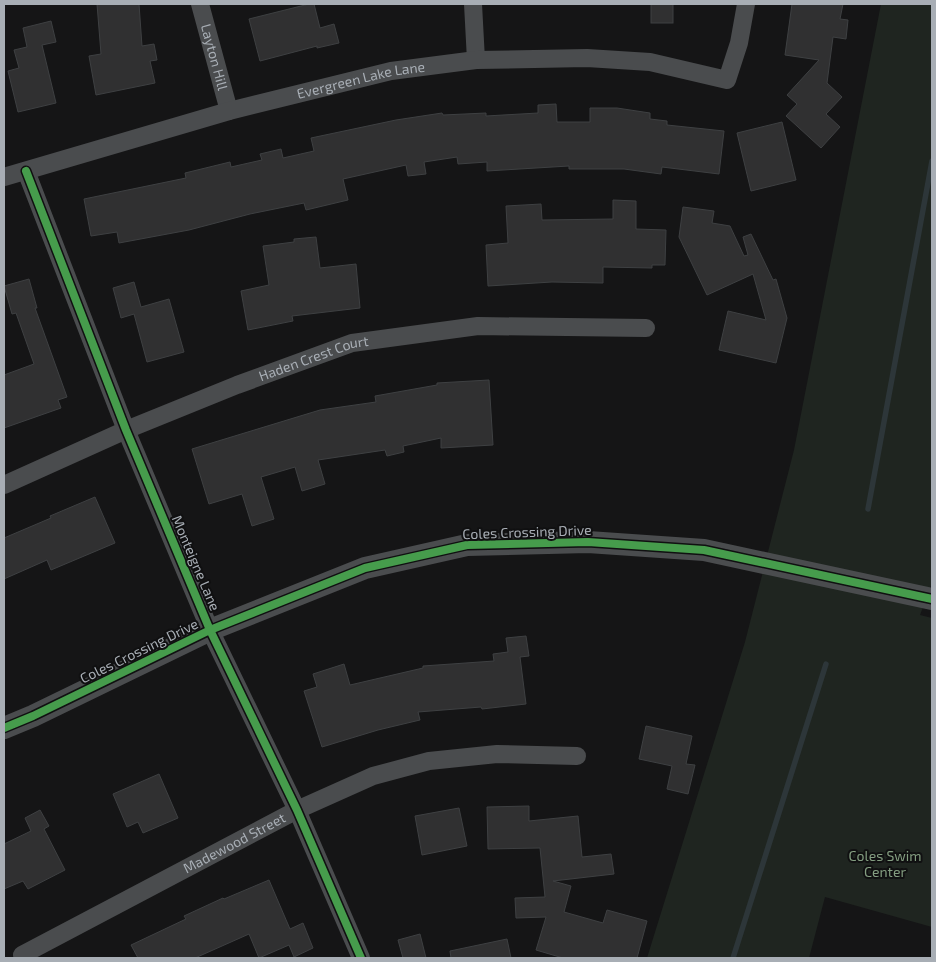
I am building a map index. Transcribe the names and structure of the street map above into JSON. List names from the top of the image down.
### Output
{
  "streets": {
    "street": [
      "Layton Hill",
      "Evergreen Lake Lane",
      "Haden Crest Court",
      "Coles Crossing Drive",
      "Monteigne Lane",
      "Madewood Street"
    ]
  },
  "crossings": [
    ["Layton Hill", "Evergreen Lake Lane"],
    ["Evergreen Lake Lane", "Monteigne Lane"],
    ["Haden Crest Court", "Monteigne Lane"],
    ["Coles Crossing Drive", "Monteigne Lane"],
    ["Monteigne Lane", "Madewood Street"]
  ],
  "parks": ["Coles Swim Center"]
}
